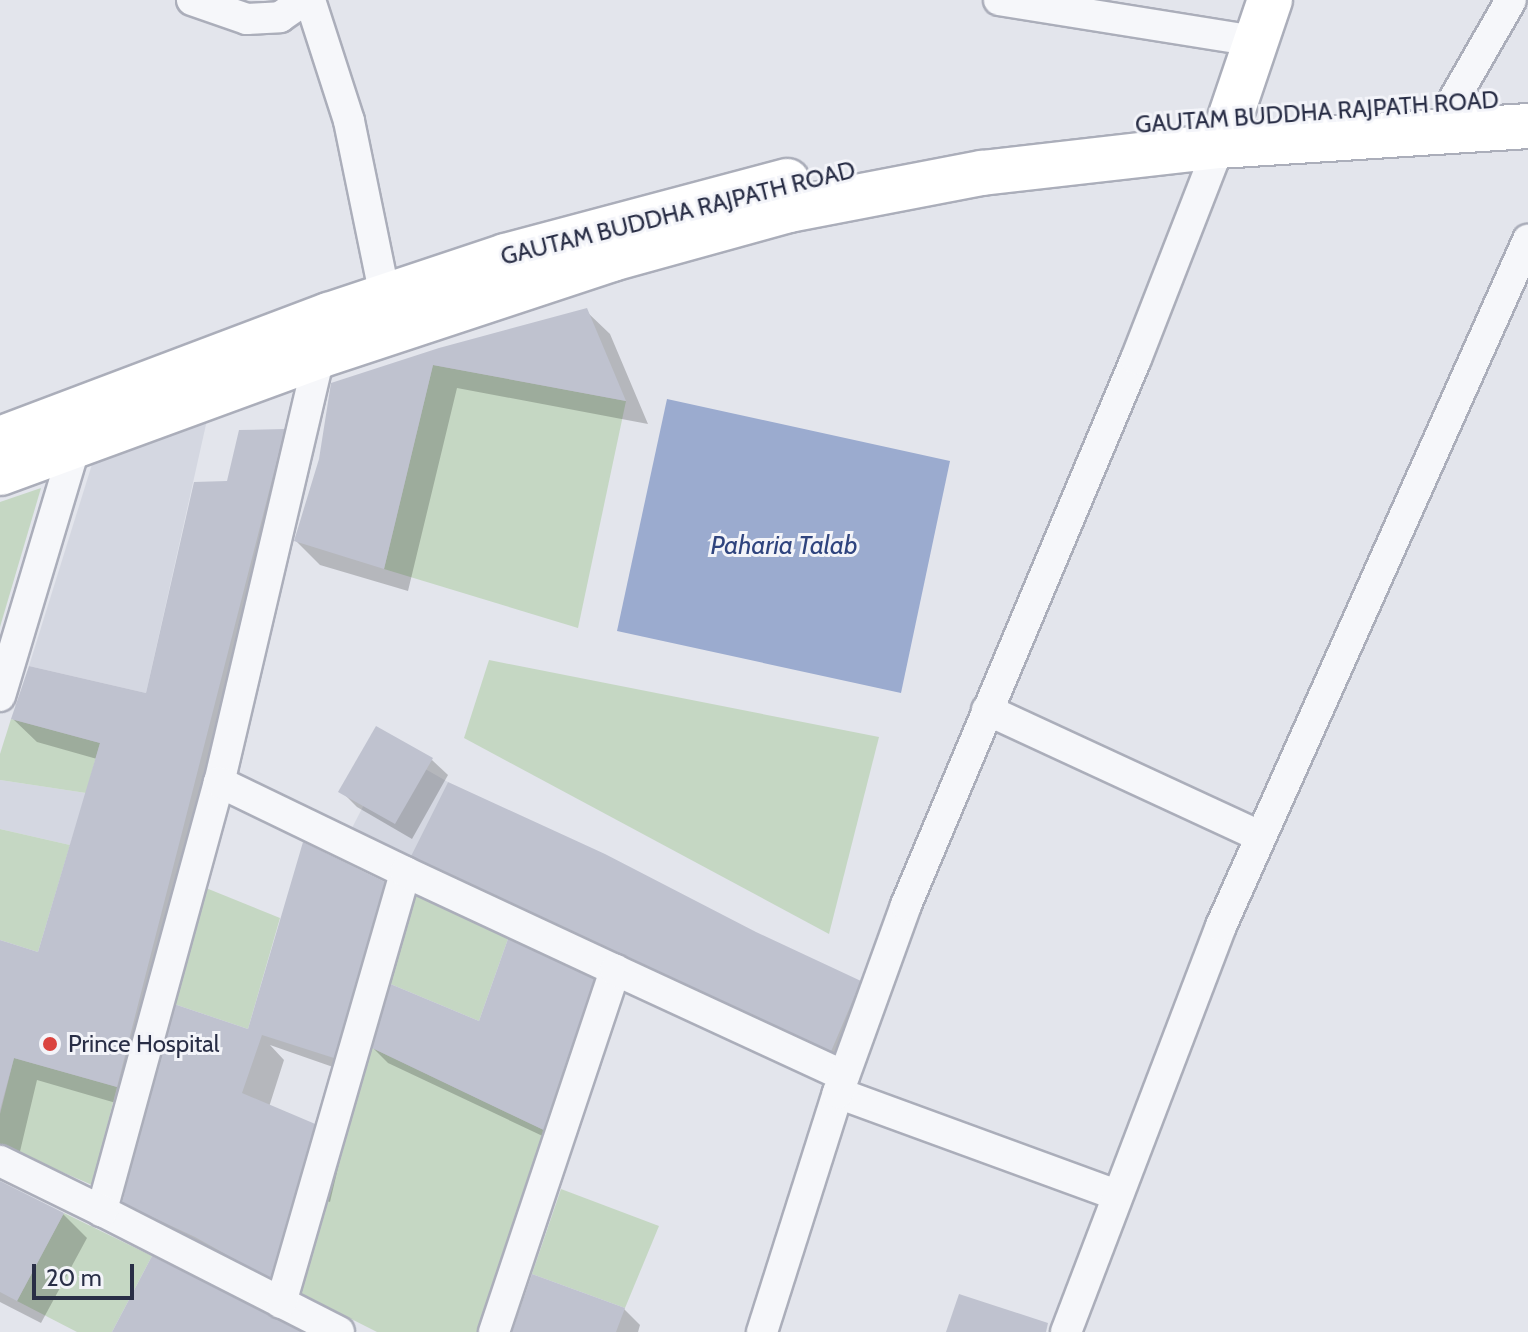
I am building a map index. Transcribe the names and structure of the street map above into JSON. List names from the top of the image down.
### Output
{
  "streets": {
    "main road": ["GAUTAM BUDDHA RAJPATH ROAD"]
  },
  "water": ["Paharia Talab"],
  "places": ["Prince Hospital"],
  "scale_bar": "20 m"
}
